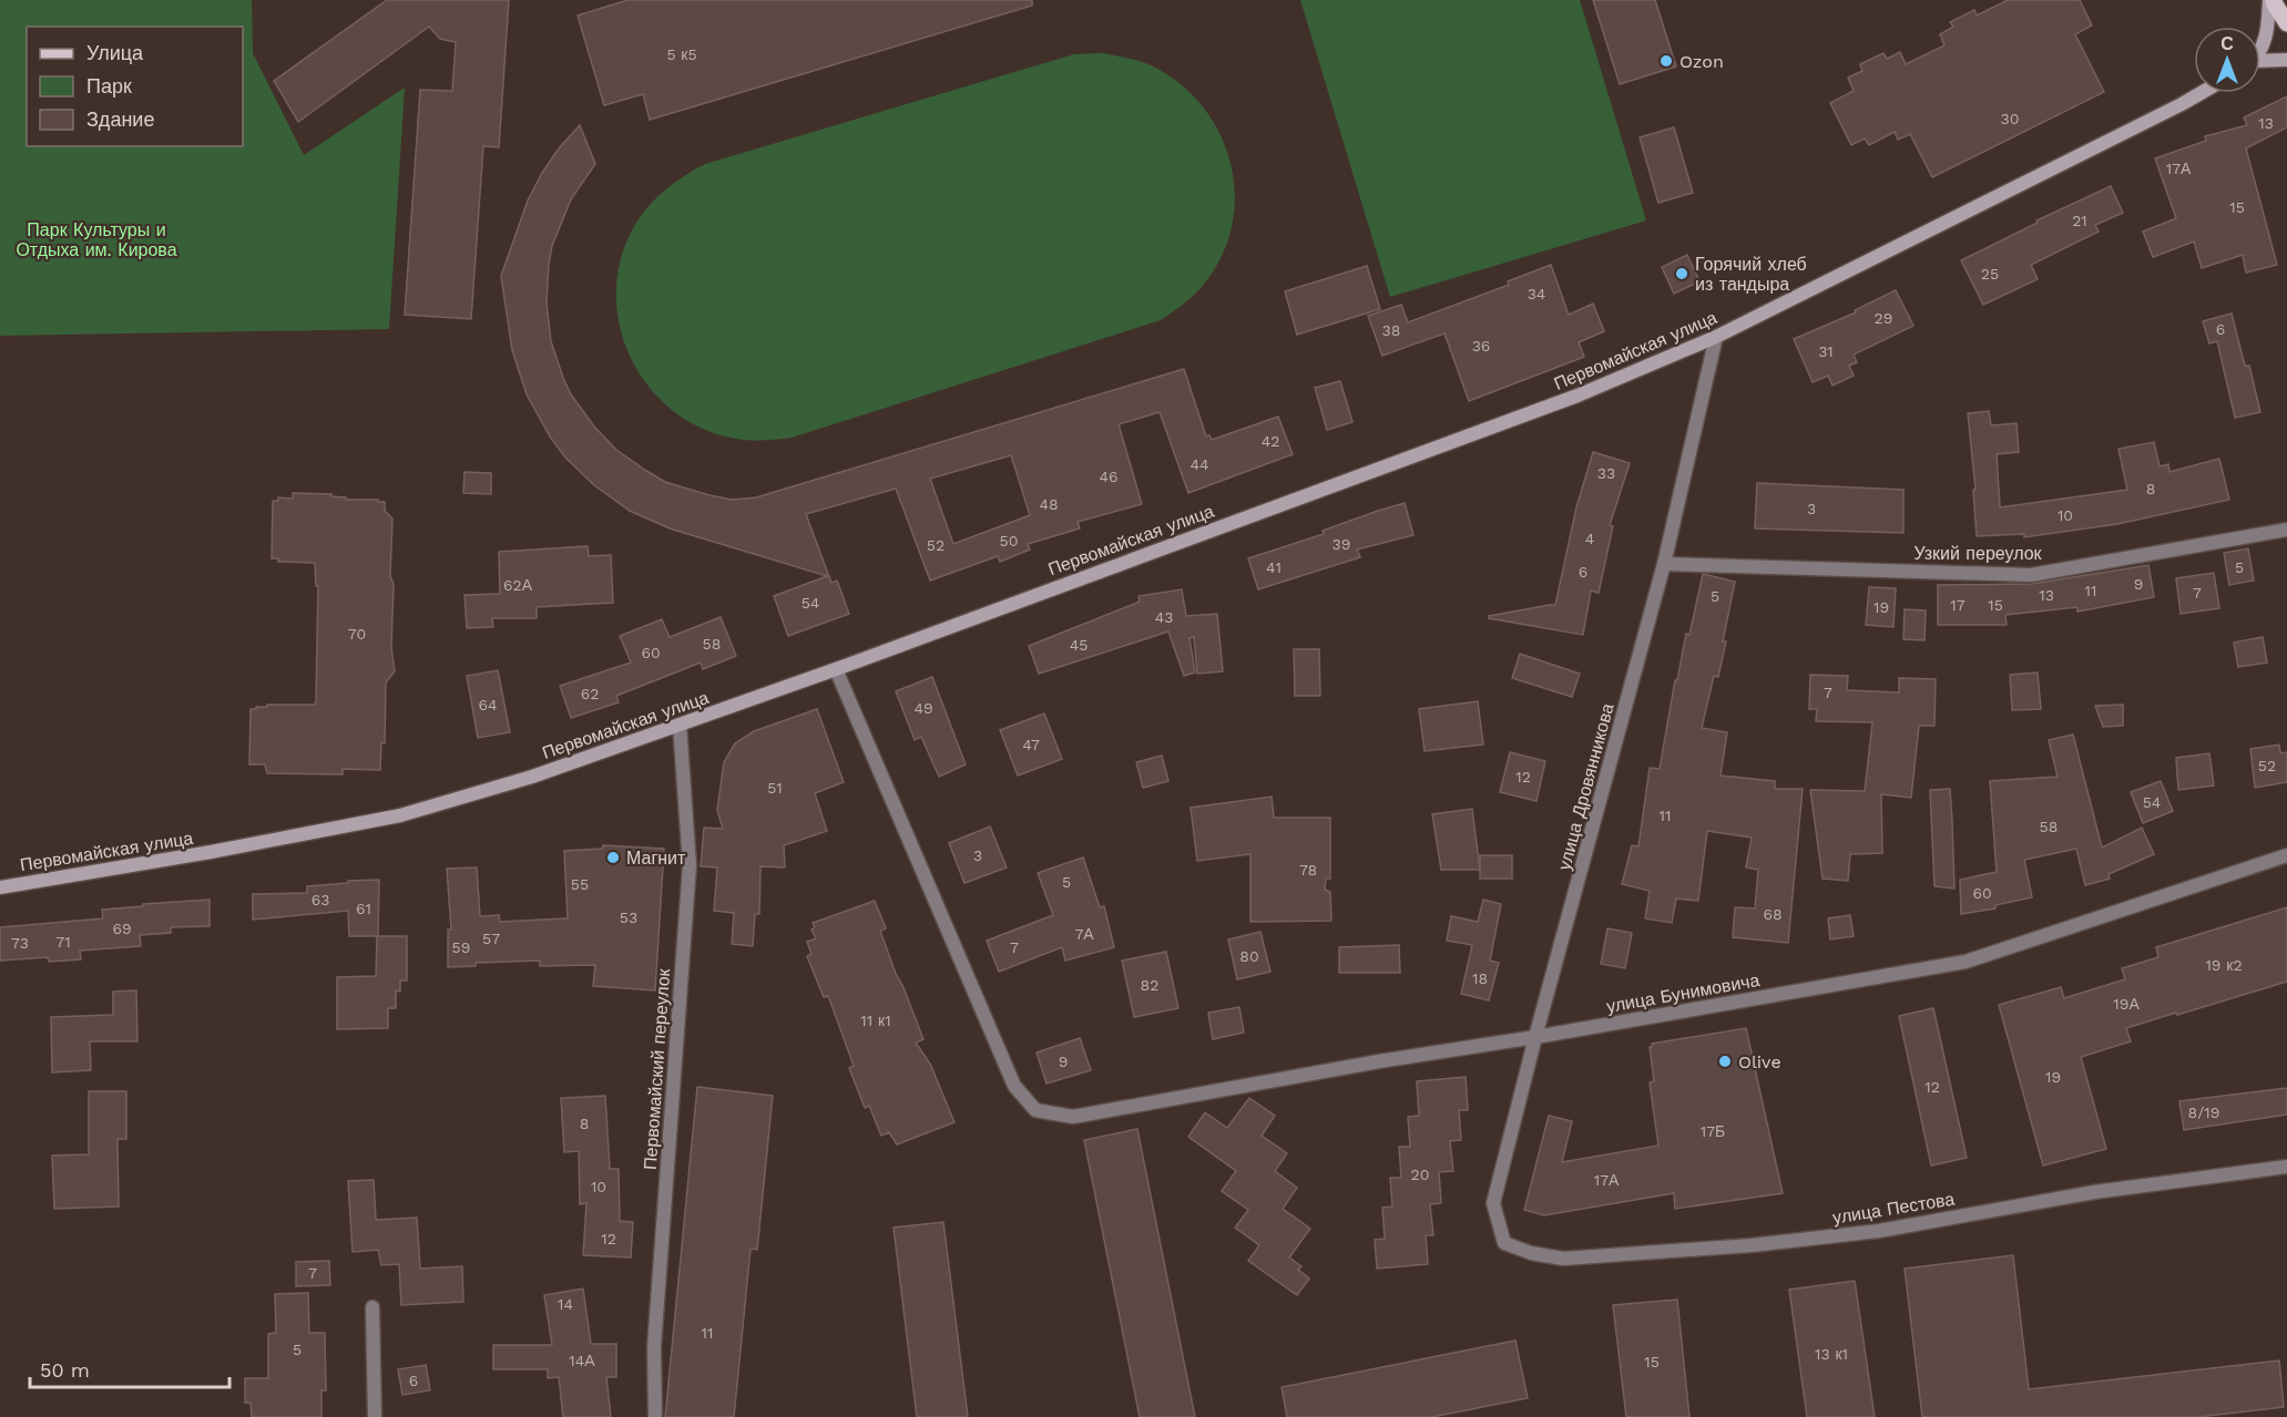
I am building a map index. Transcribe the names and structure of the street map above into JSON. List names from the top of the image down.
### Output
{
  "streets": {
    "street": [
      "Первомайская улица",
      "Узкий переулок",
      "улица Дровянникова",
      "улица Бунимовича",
      "Первомайский переулок",
      "улица Пестова"
    ]
  },
  "crossings": [
    ["Первомайская улица", "улица Дровянникова"],
    ["Первомайская улица", "улица Бунимовича"],
    ["Первомайская улица", "Первомайский переулок"],
    ["Узкий переулок", "улица Дровянникова"],
    ["улица Дровянникова", "улица Бунимовича"],
    ["улица Дровянникова", "улица Пестова"]
  ],
  "parks": ["Парк Культуры и Отдыха им. Кирова"],
  "places": [
    "Ozon",
    "Горячий хлеб из тандыра",
    "Магнит",
    "Olive"
  ],
  "house_numbers": [
    "5 к5",
    "30",
    "13",
    "17А",
    "15",
    "21",
    "25",
    "34",
    "29",
    "6",
    "38",
    "36",
    "31",
    "42",
    "44",
    "33",
    "46",
    "8",
    "48",
    "3",
    "10",
    "4",
    "50",
    "39",
    "52",
    "41",
    "5",
    "6",
    "9",
    "62А",
    "11",
    "7",
    "13",
    "5",
    "54",
    "17",
    "15",
    "19",
    "43",
    "70",
    "58",
    "45",
    "60",
    "7",
    "62",
    "64",
    "49",
    "47",
    "52",
    "12",
    "51",
    "54",
    "11",
    "58",
    "3",
    "78",
    "5",
    "55",
    "60",
    "63",
    "61",
    "68",
    "53",
    "69",
    "7А",
    "57",
    "71",
    "73",
    "59",
    "7",
    "80",
    "19 к2",
    "18",
    "82",
    "19А",
    "11 к1",
    "9",
    "19",
    "12",
    "8/19",
    "8",
    "17Б",
    "20",
    "17А",
    "10",
    "12",
    "7",
    "14",
    "11",
    "5",
    "13 к1",
    "14А",
    "15",
    "6"
  ],
  "legend": ["Улица", "Парк", "Здание"],
  "scale_bar": "50 m",
  "north": "top"
}
